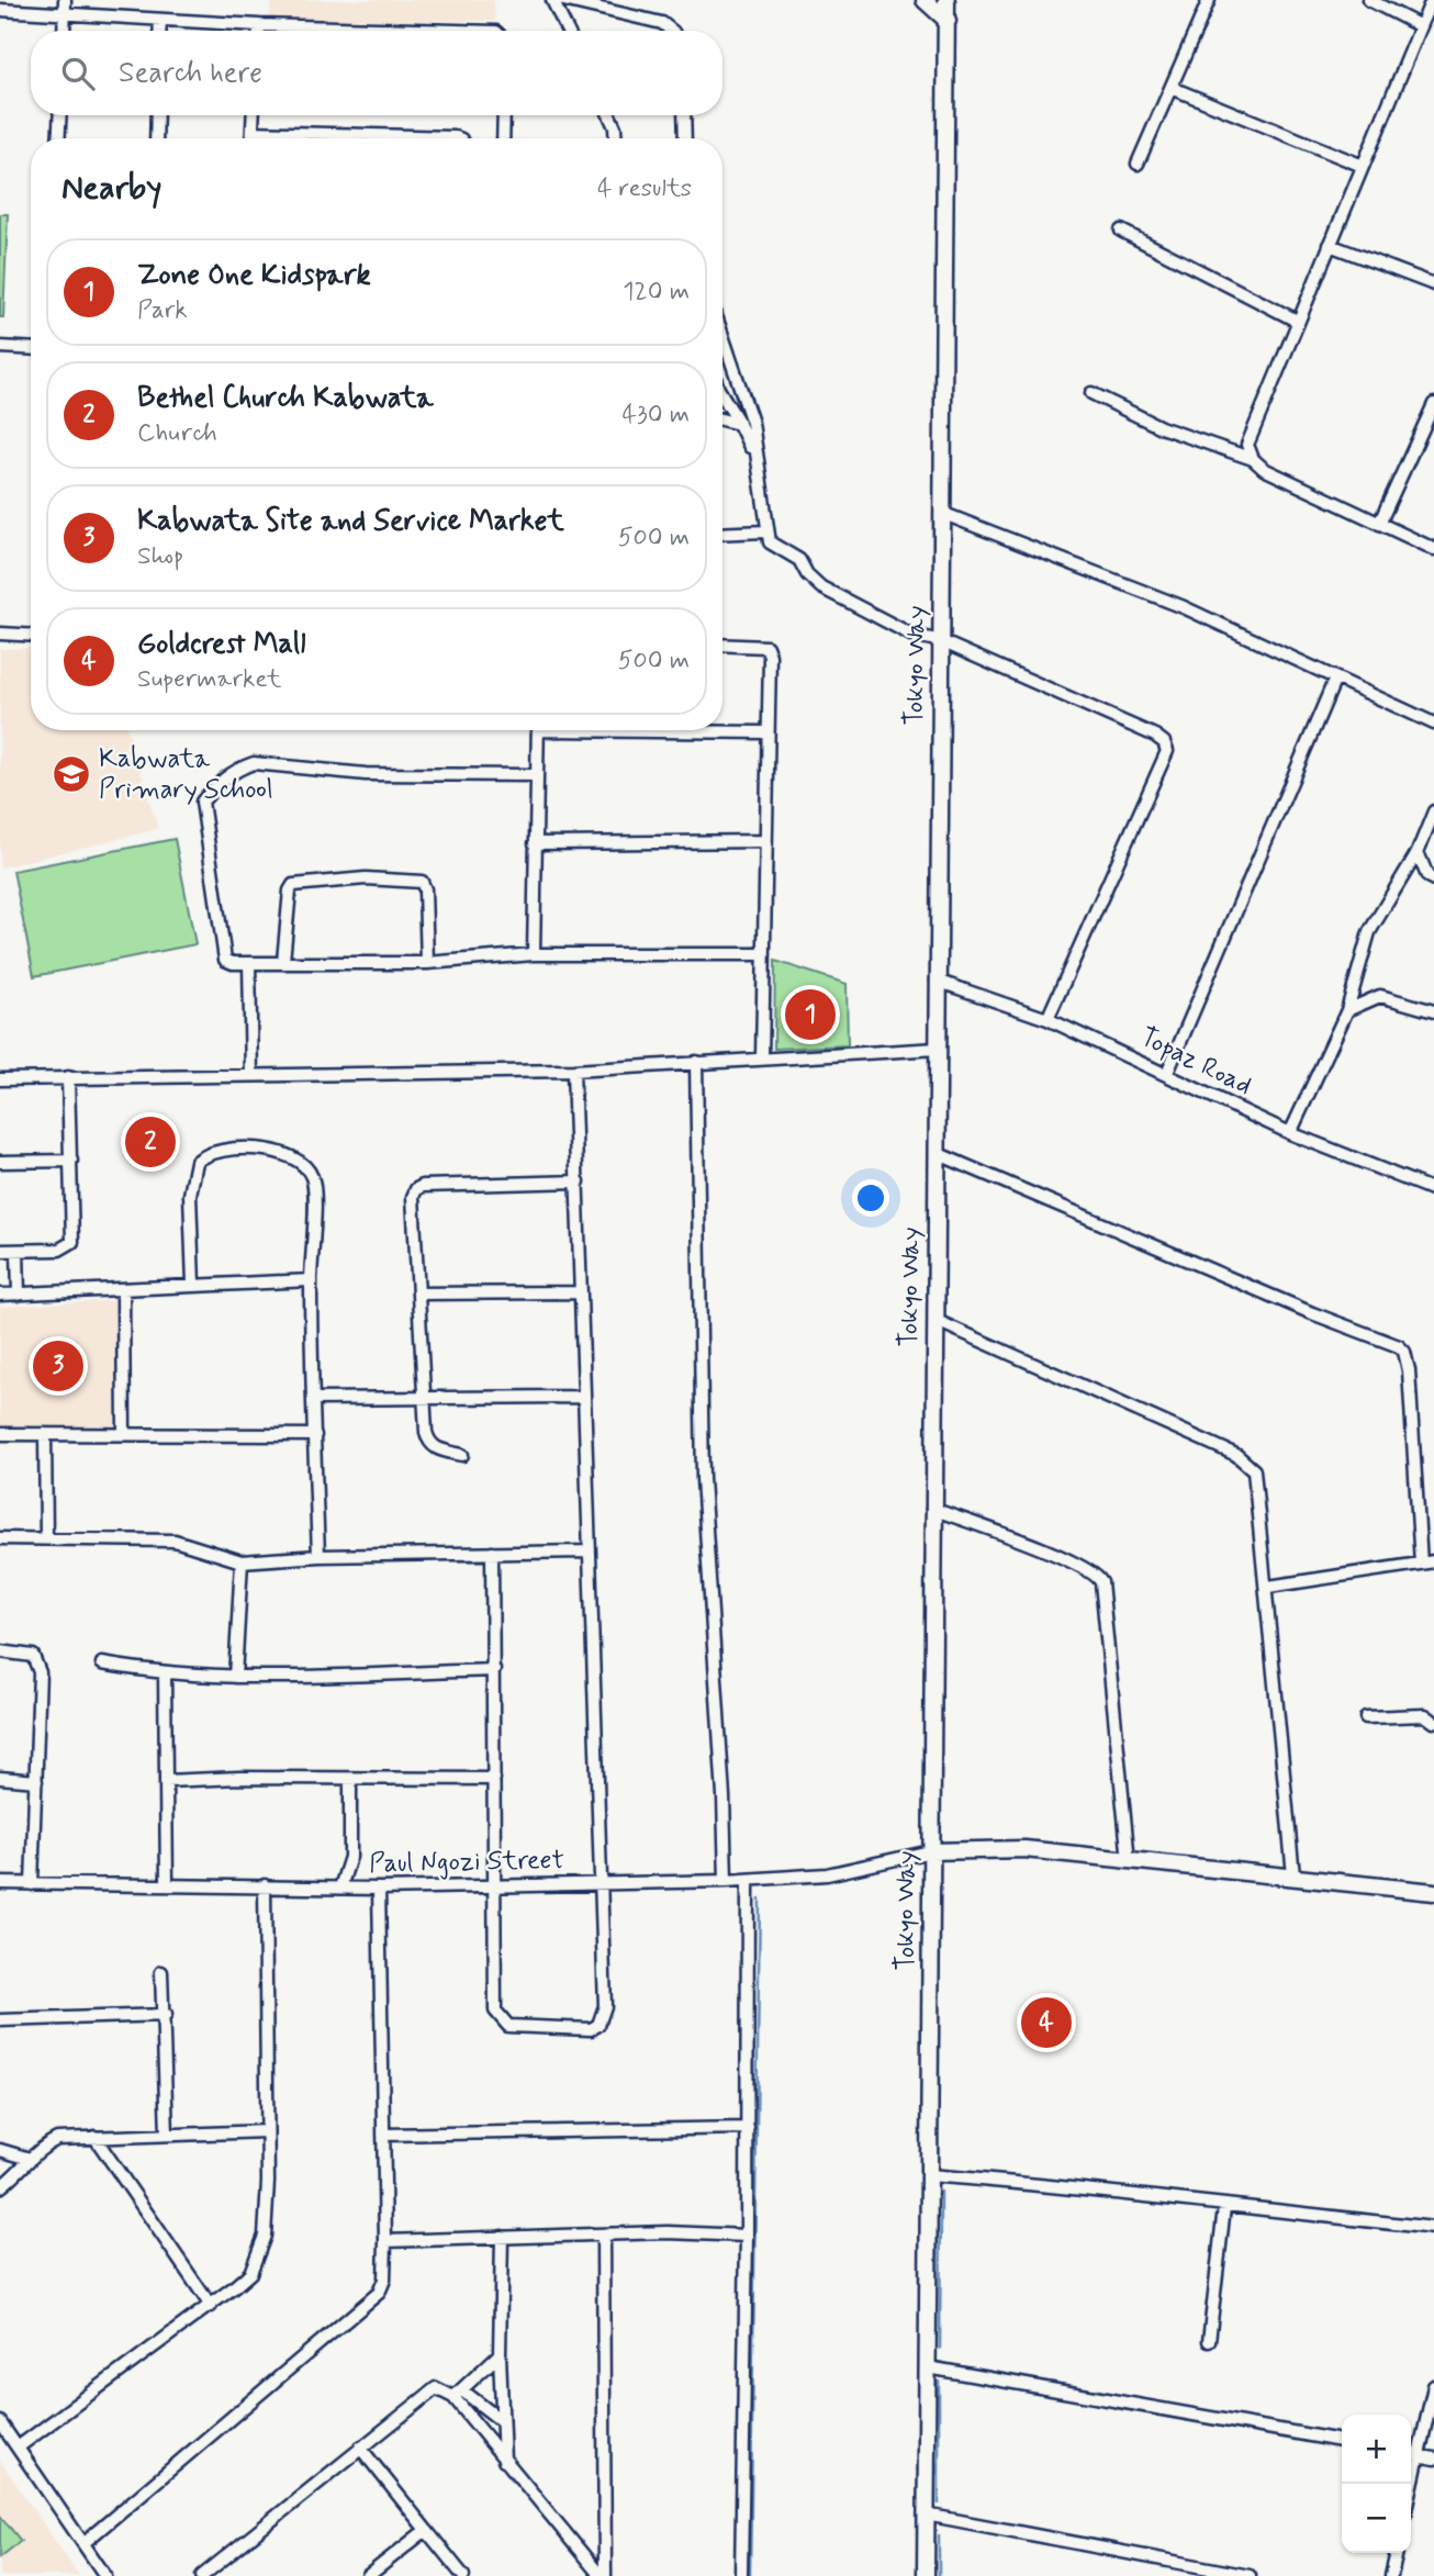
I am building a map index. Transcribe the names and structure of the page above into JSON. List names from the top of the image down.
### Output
{
  "streets": {
    "main road": ["Tokyo Way"],
    "street": ["Topaz Road", "Paul Ngozi Street"]
  },
  "crossings": [
    ["Tokyo Way", "Topaz Road"],
    ["Tokyo Way", "Paul Ngozi Street"]
  ],
  "places": {
    "school or university": ["Kabwata Primary School"]
  },
  "page": {
    "search": "Search here",
    "heading": ["Nearby", "4 results"],
    "list": [
      {
        "mark": "1",
        "name": "Zone One Kidspark",
        "note": "Park",
        "value": "120 m"
      },
      {
        "mark": "2",
        "name": "Bethel Church Kabwata",
        "note": "Church",
        "value": "430 m"
      },
      {
        "mark": "3",
        "name": "Kabwata Site and Service Market",
        "note": "Shop",
        "value": "500 m"
      },
      {
        "mark": "4",
        "name": "Goldcrest Mall",
        "note": "Supermarket",
        "value": "500 m"
      }
    ],
    "pins": [
      "1",
      "2",
      "3",
      "4"
    ],
    "map_buttons": ["+", "−"]
  }
}
